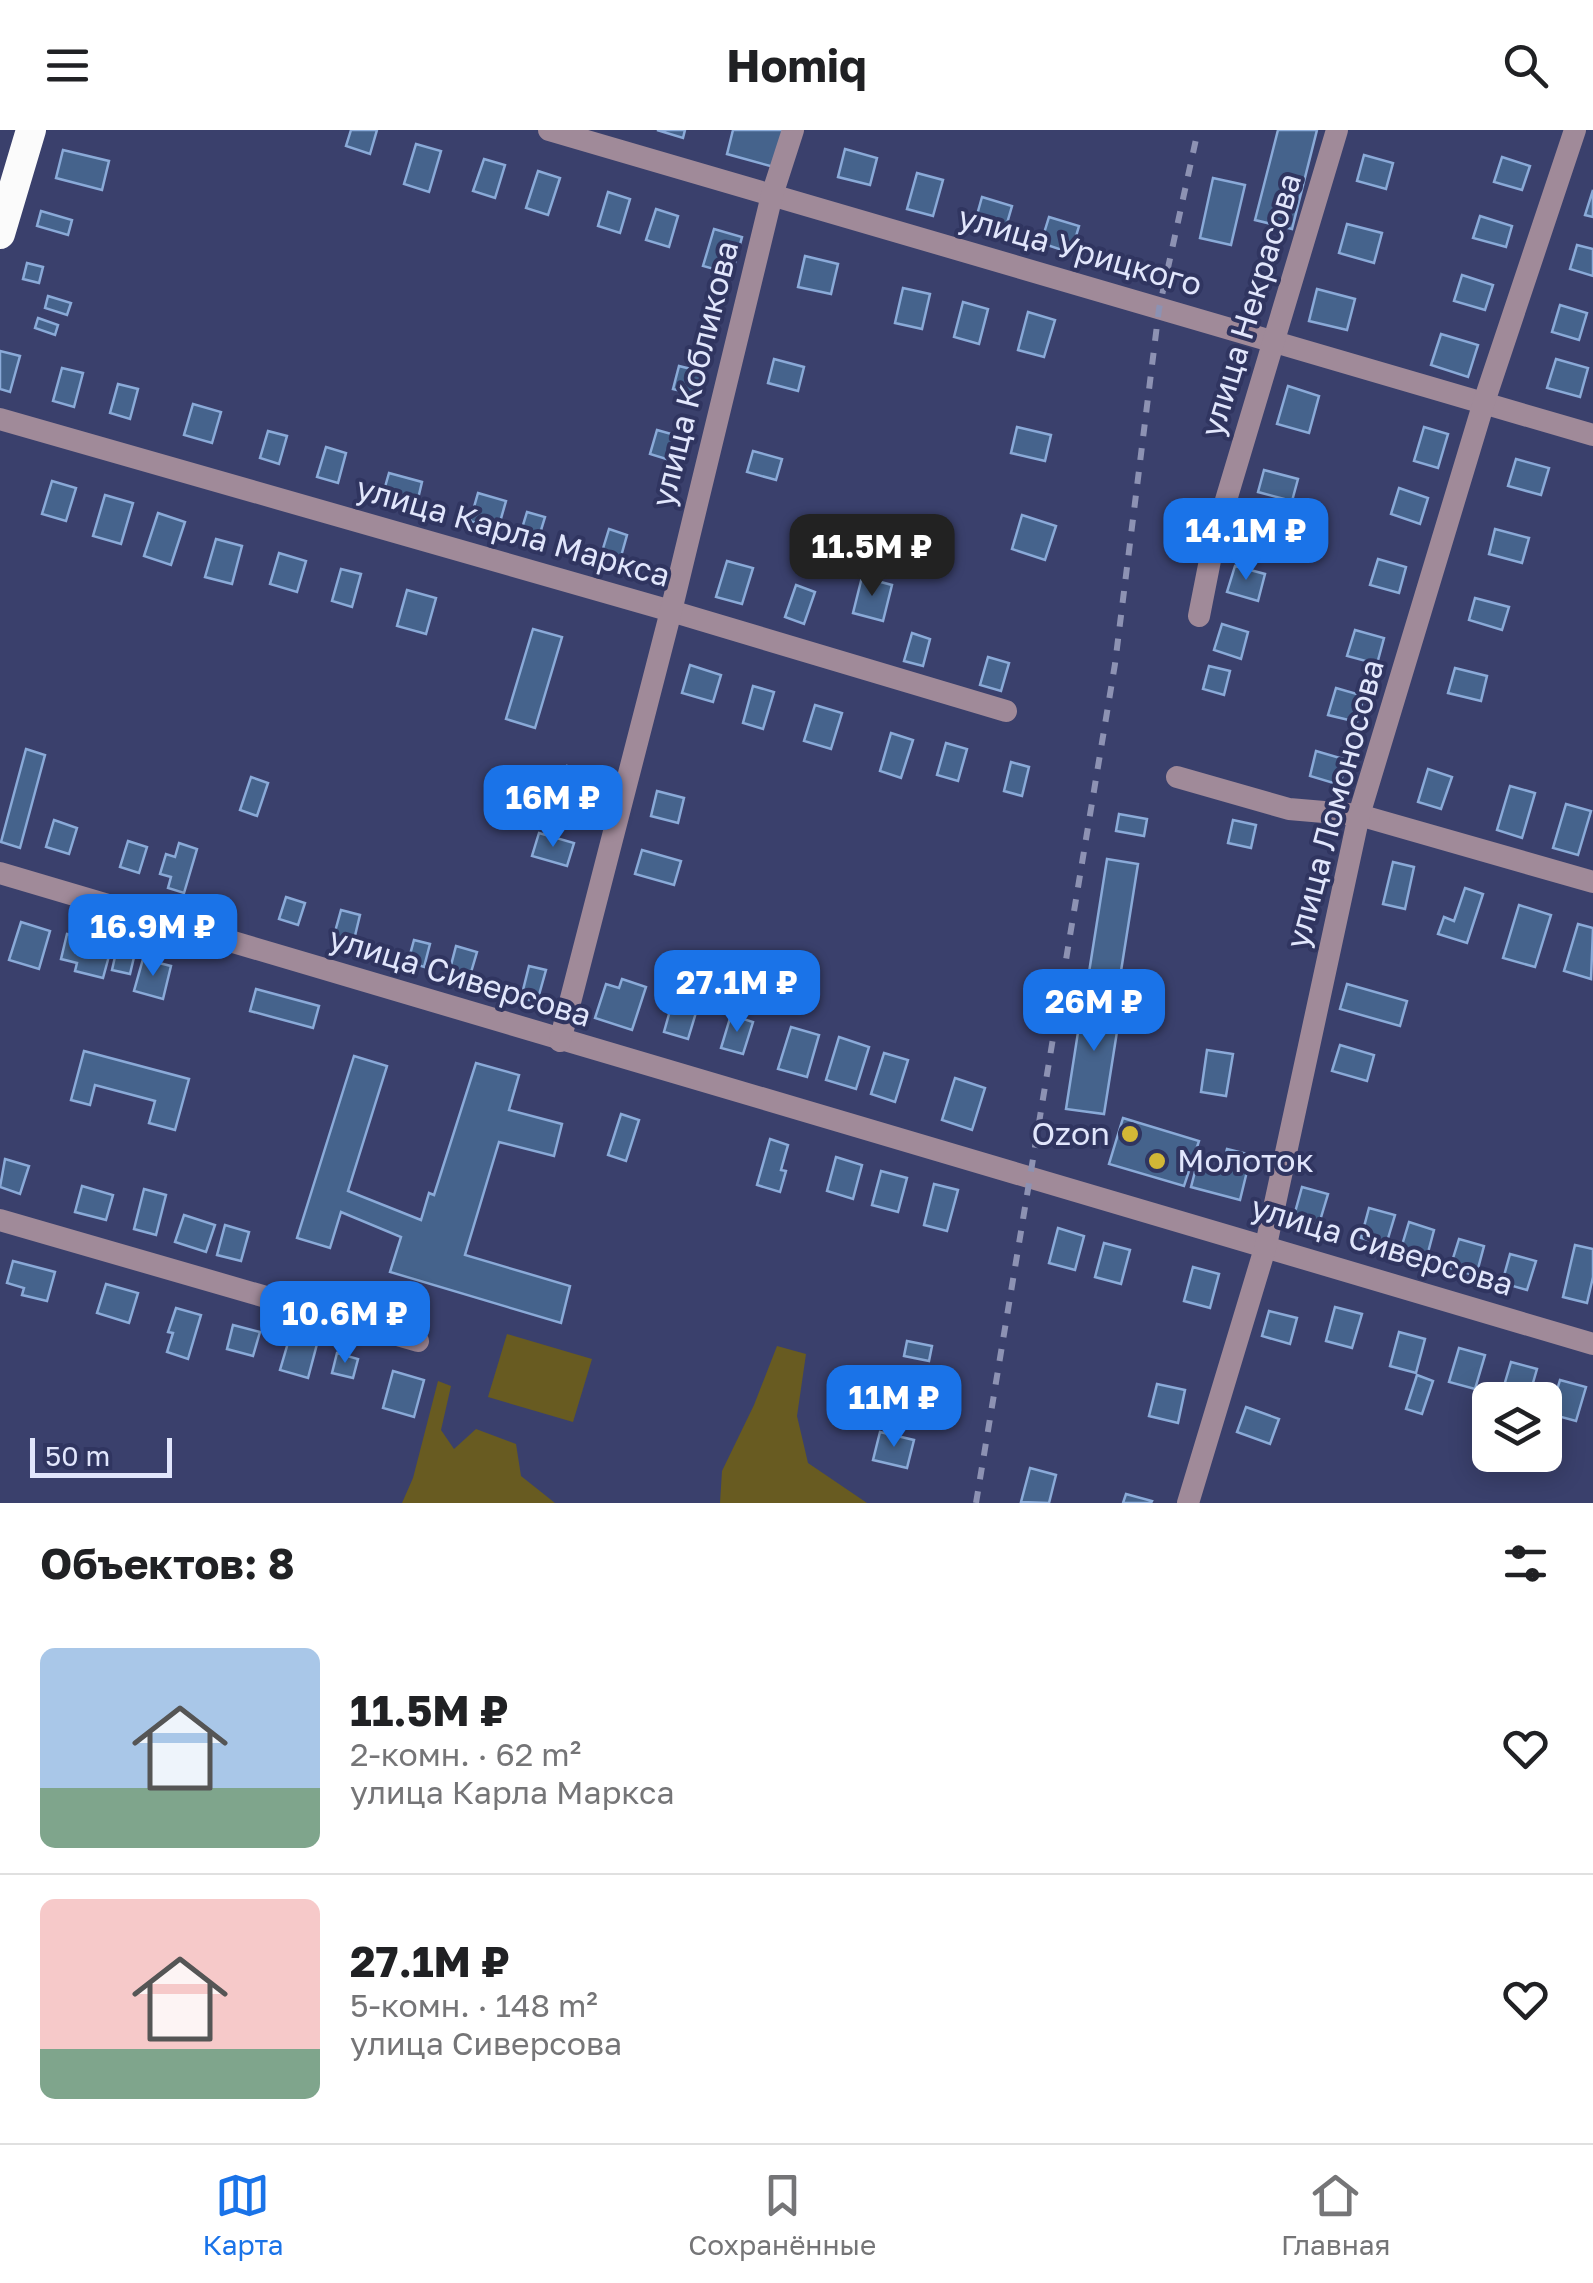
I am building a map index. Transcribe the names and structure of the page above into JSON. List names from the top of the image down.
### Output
{
  "streets": {
    "street": [
      "улица Урицкого",
      "улица Некрасова",
      "улица Кобликова",
      "улица Карла Маркса",
      "улица Ломоносова",
      "улица Сиверсова"
    ]
  },
  "crossings": [
    ["улица Урицкого", "улица Некрасова"],
    ["улица Урицкого", "улица Кобликова"],
    ["улица Урицкого", "улица Ломоносова"],
    ["улица Кобликова", "улица Карла Маркса"],
    ["улица Кобликова", "улица Сиверсова"],
    ["улица Ломоносова", "улица Сиверсова"]
  ],
  "places": ["Ozon", "Молоток"],
  "scale_bar": "50 m",
  "page": {
    "header": "Homiq",
    "price": [
      "14.1M ₽",
      "11.5M ₽",
      "16M ₽",
      "16.9M ₽",
      "27.1M ₽",
      "26M ₽",
      "10.6M ₽",
      "11M ₽"
    ],
    "scale": "50 m",
    "heading": "Объектов: 8",
    "list": [
      {
        "name": "11.5M ₽",
        "note": "2-комн. · 62 m² · улица Карла Маркса"
      },
      {
        "name": "27.1M ₽",
        "note": "5-комн. · 148 m² · улица Сиверсова"
      }
    ],
    "tabs": ["Карта", "Сохранённые", "Главная"]
  }
}
